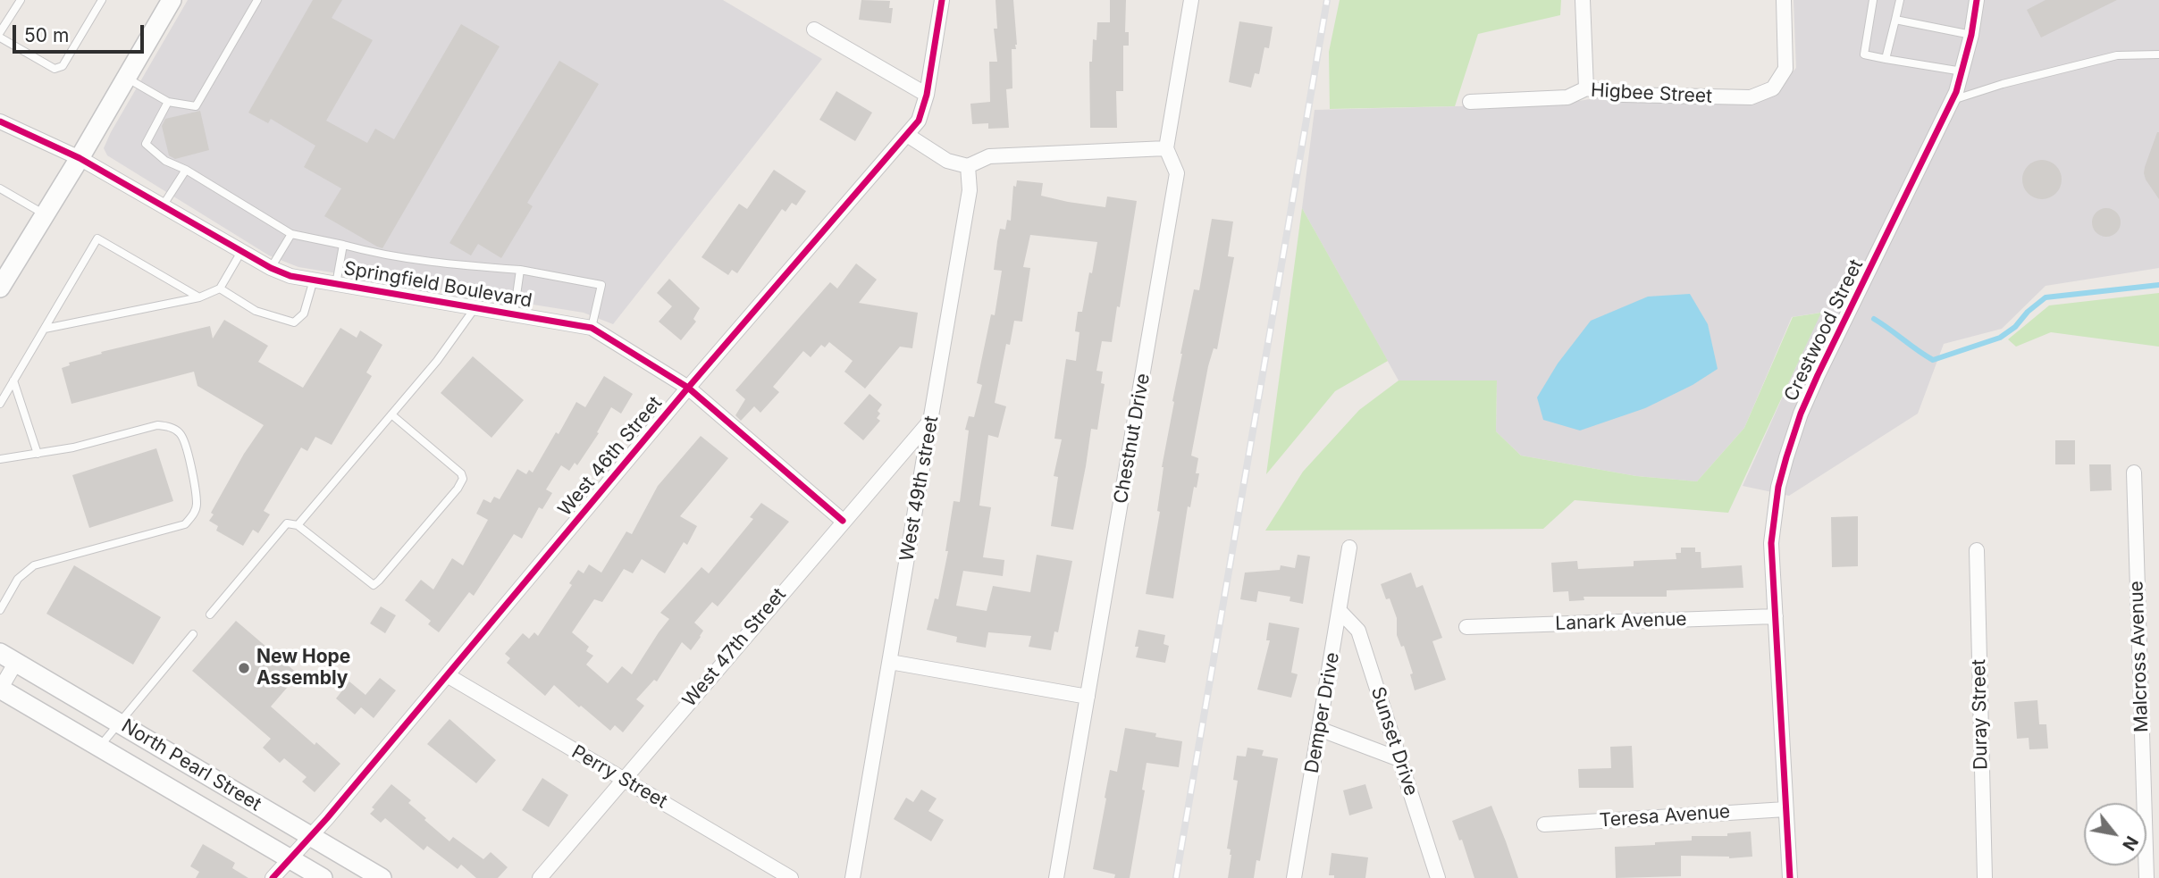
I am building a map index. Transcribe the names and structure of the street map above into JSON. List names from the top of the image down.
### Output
{
  "streets": {
    "street": [
      "Higbee Street",
      "Springfield Boulevard",
      "Crestwood Street",
      "Chestnut Drive",
      "West 46th Street",
      "West 49th street",
      "Lanark Avenue",
      "West 47th Street",
      "Malcross Avenue",
      "Demper Drive",
      "Duray Street",
      "Sunset Drive",
      "North Pearl Street",
      "Perry Street",
      "Teresa Avenue"
    ]
  },
  "crossings": [
    ["Springfield Boulevard", "West 46th Street"],
    ["Springfield Boulevard", "West 47th Street"],
    ["Crestwood Street", "Lanark Avenue"],
    ["Crestwood Street", "Teresa Avenue"],
    ["West 46th Street", "North Pearl Street"],
    ["West 46th Street", "Perry Street"],
    ["West 49th street", "West 47th Street"],
    ["West 47th Street", "Perry Street"],
    ["Demper Drive", "Sunset Drive"]
  ],
  "places": ["New Hope Assembly"],
  "scale_bar": "50 m",
  "north": "bottom right"
}
